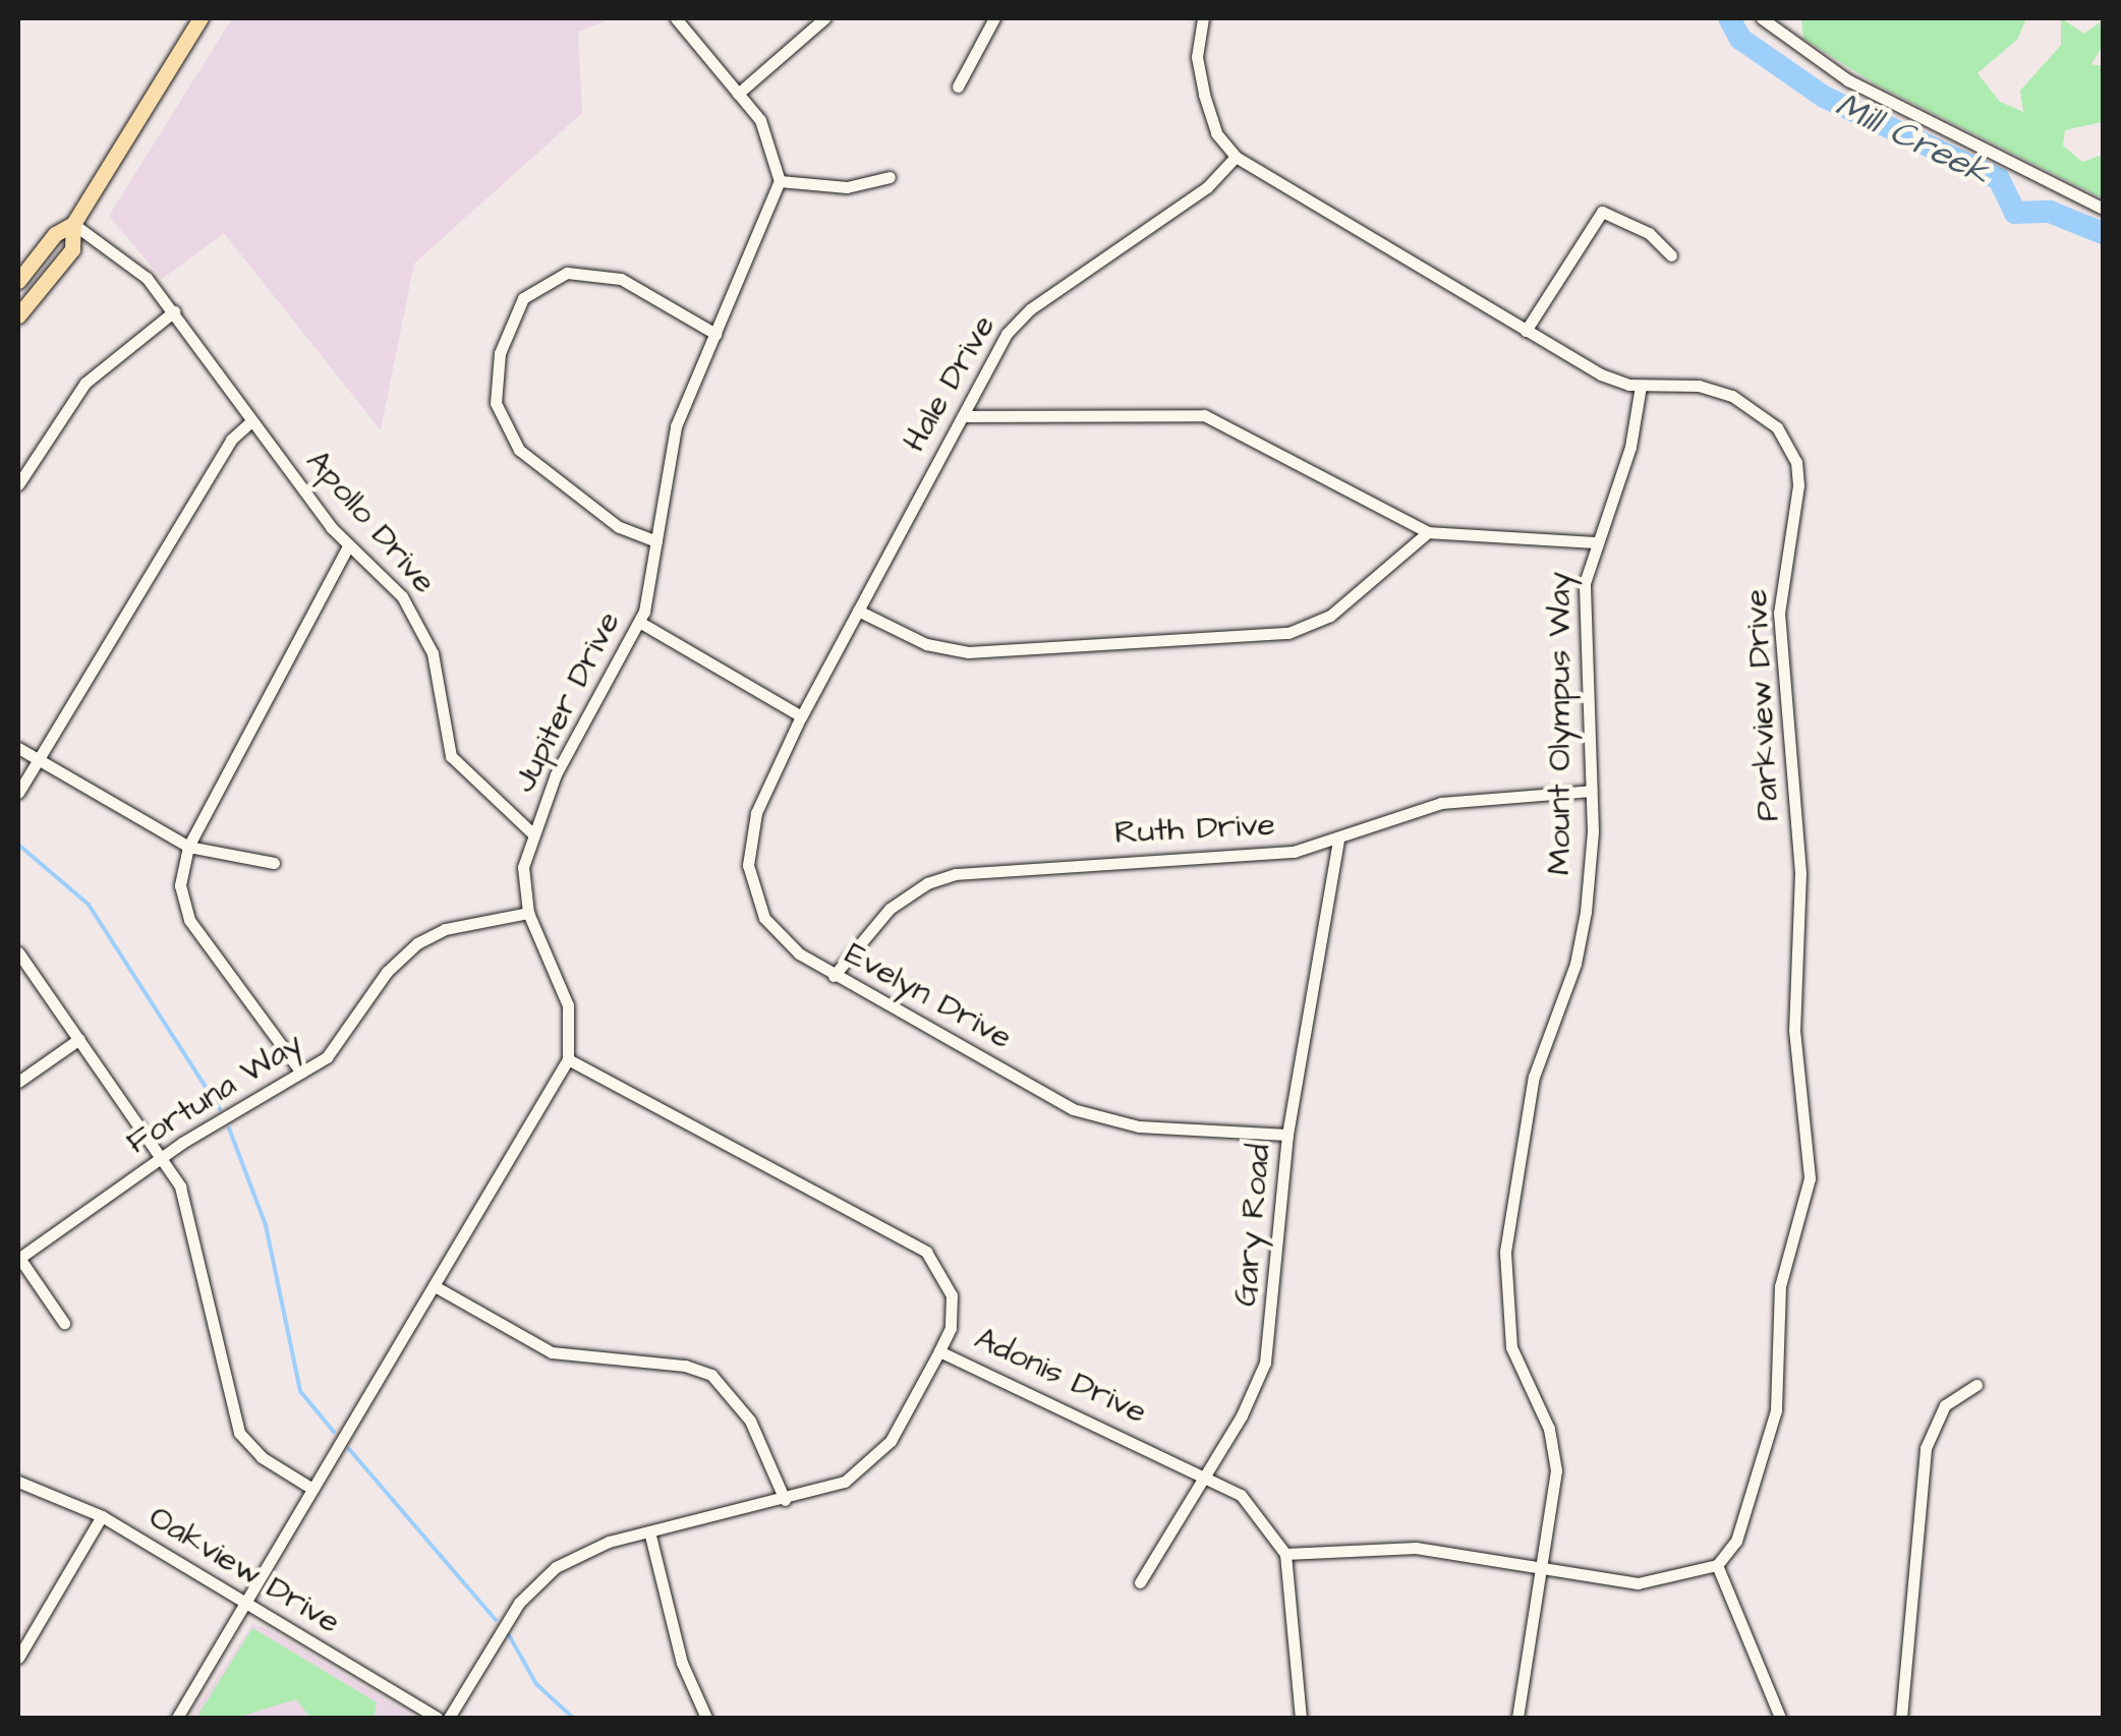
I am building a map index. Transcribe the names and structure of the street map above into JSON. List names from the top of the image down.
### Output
{
  "streets": {
    "street": [
      "Hale Drive",
      "Apollo Drive",
      "Jupiter Drive",
      "Parkview Drive",
      "Mount Olympus Way",
      "Ruth Drive",
      "Evelyn Drive",
      "Fortuna Way",
      "Gary Road",
      "Adonis Drive",
      "Oakview Drive"
    ]
  },
  "crossings": [
    ["Hale Drive", "Parkview Drive"],
    ["Hale Drive", "Evelyn Drive"],
    ["Apollo Drive", "Jupiter Drive"],
    ["Jupiter Drive", "Fortuna Way"],
    ["Jupiter Drive", "Adonis Drive"],
    ["Parkview Drive", "Mount Olympus Way"],
    ["Mount Olympus Way", "Ruth Drive"],
    ["Ruth Drive", "Evelyn Drive"],
    ["Ruth Drive", "Gary Road"],
    ["Evelyn Drive", "Gary Road"],
    ["Gary Road", "Adonis Drive"]
  ],
  "water": ["Mill Creek"]
}
